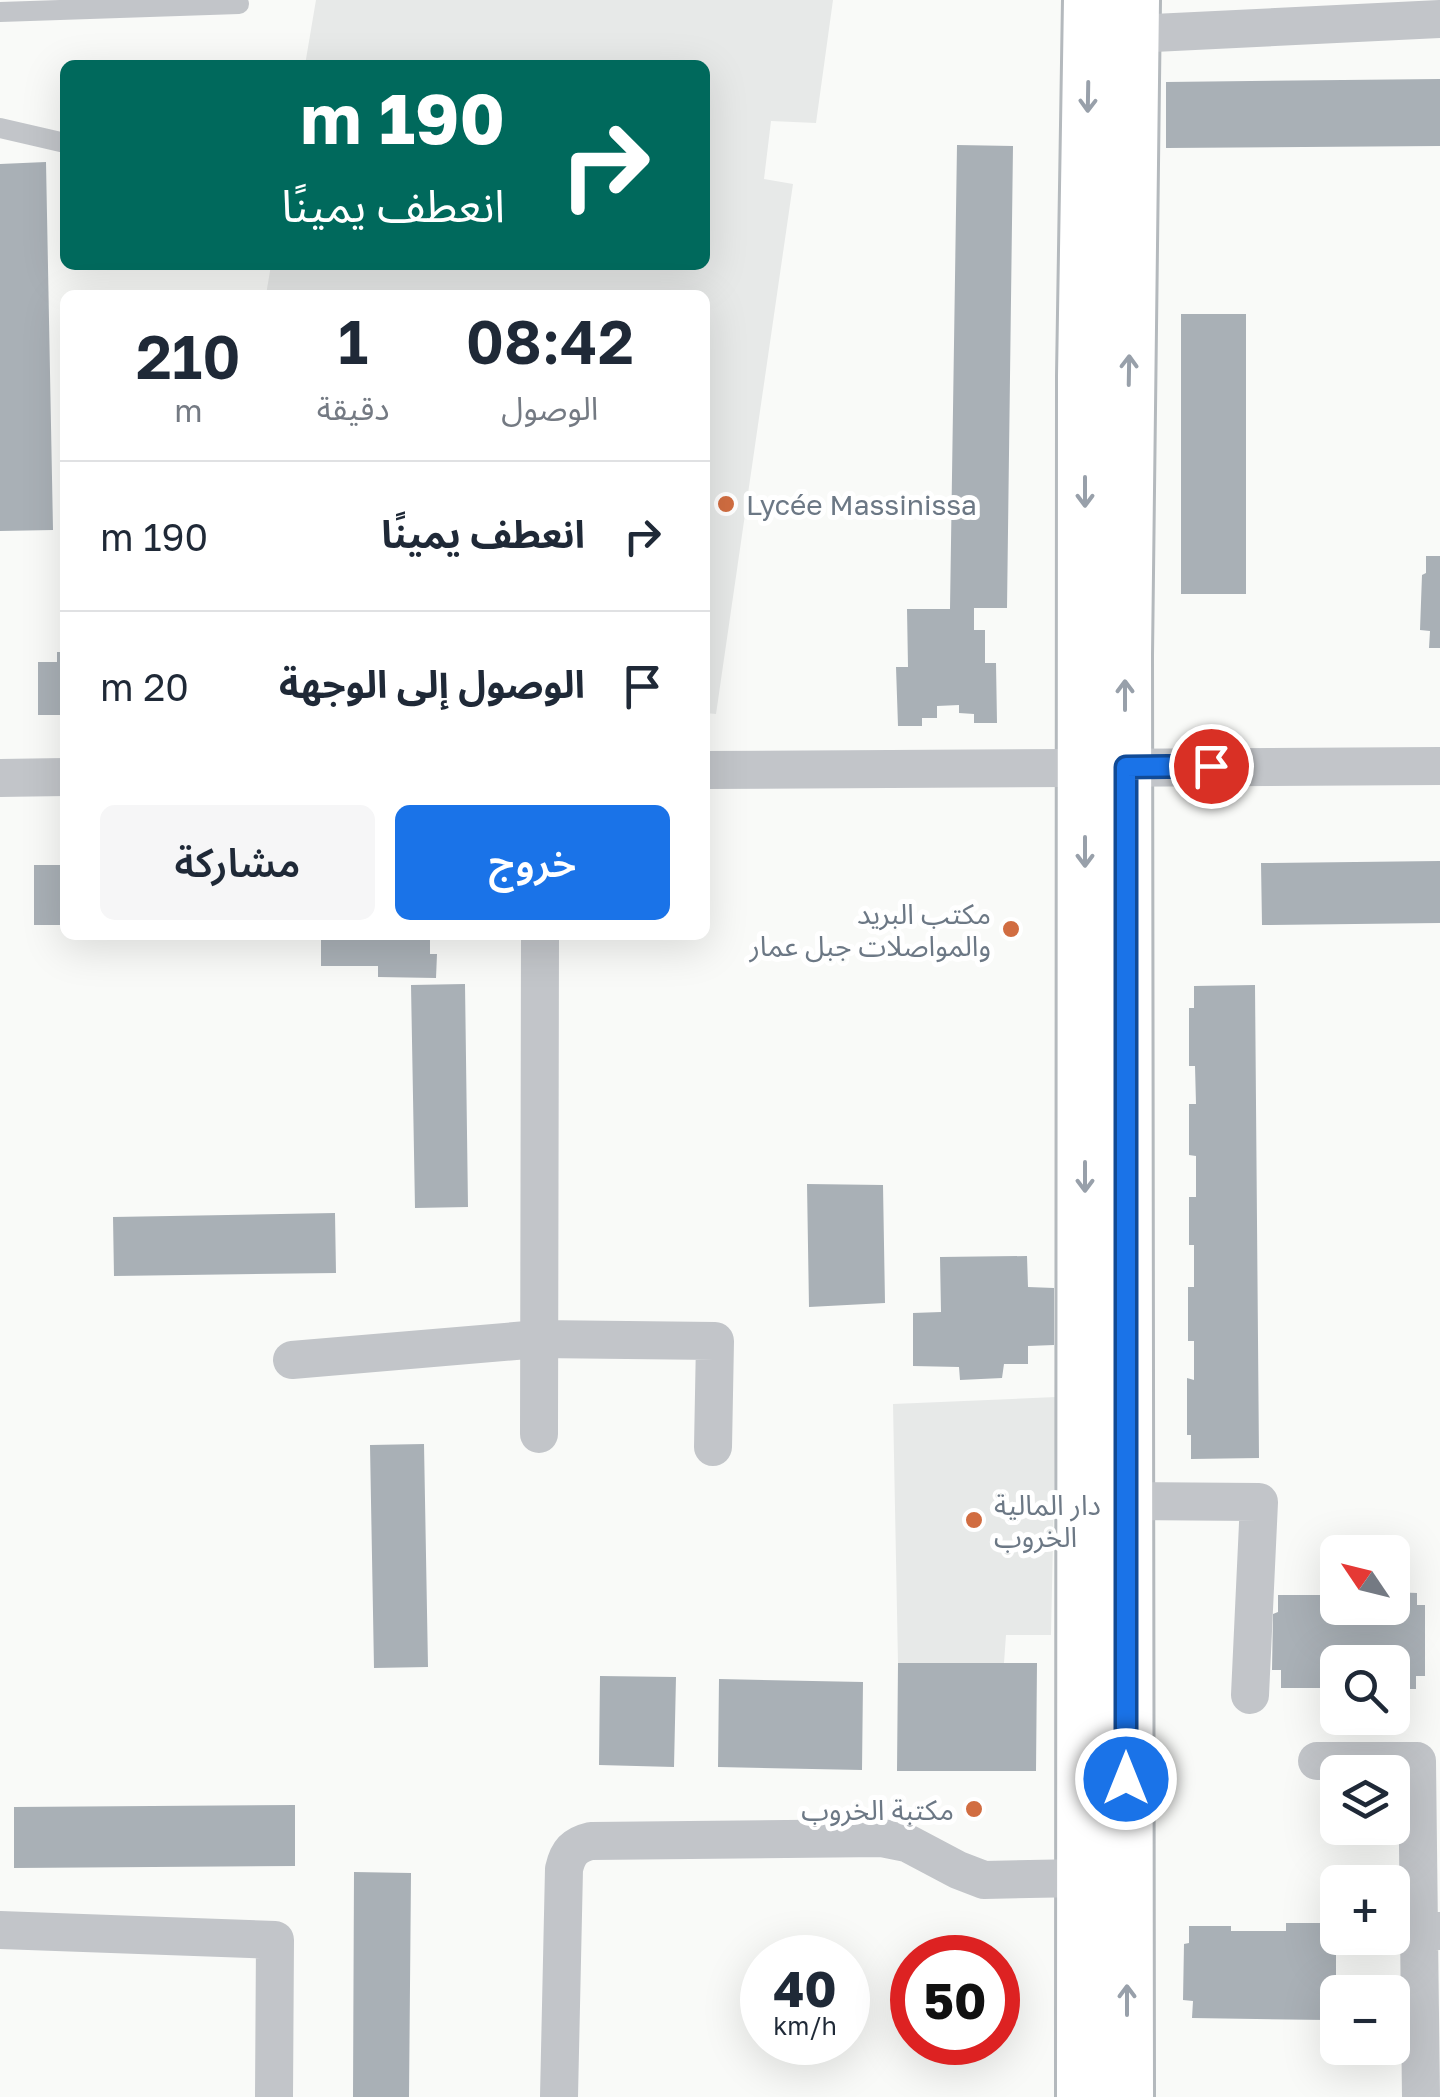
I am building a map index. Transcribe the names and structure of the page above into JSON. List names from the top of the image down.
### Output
{
  "places": [
    "Lycée Massinissa",
    "مكتب البريد والمواصلات جبل عمار",
    "دار المالية الخروب",
    "مكتبة الخروب"
  ],
  "north": "top left",
  "page": {
    "turn": ["190 m", "انعطف يمينًا"],
    "eta": [
      "08:42",
      "الوصول",
      "1",
      "دقيقة",
      "210",
      "m"
    ],
    "list": [
      {
        "name": "انعطف يمينًا",
        "value": "190 m"
      },
      {
        "name": "الوصول إلى الوجهة",
        "value": "20 m"
      }
    ],
    "buttons": ["خروج", "مشاركة"],
    "map_buttons": ["+", "−"],
    "speed": "40 km/h",
    "limit": "50"
  }
}
